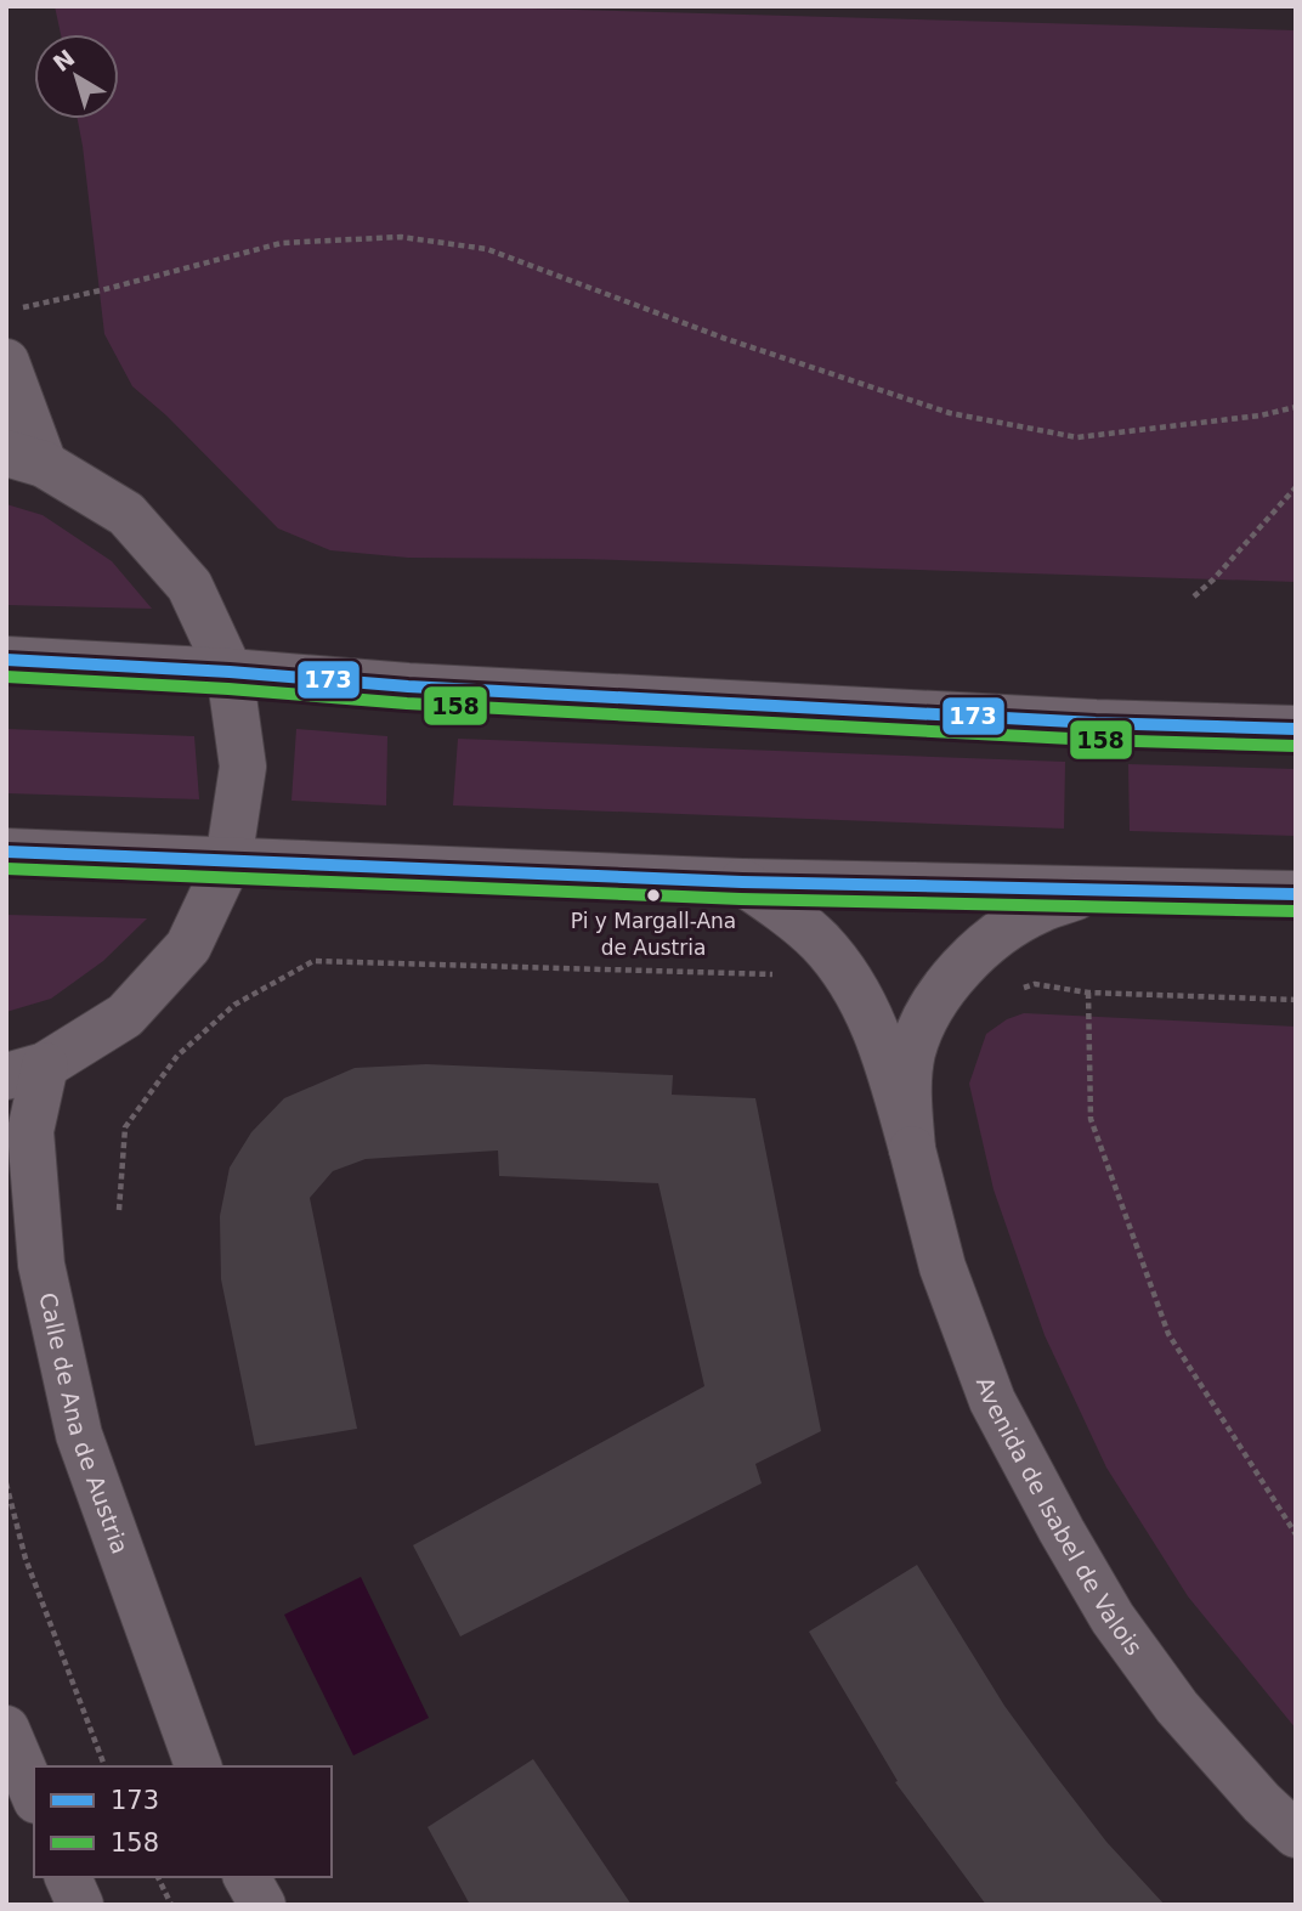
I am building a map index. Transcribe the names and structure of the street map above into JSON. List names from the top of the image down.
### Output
{
  "streets": {
    "street": ["Calle de Ana de Austria", "Avenida de Isabel de Valois"]
  },
  "places": ["Pi y Margall-Ana de Austria"],
  "lines": ["transit line 173", "transit line 158"],
  "legend": ["173", "158"],
  "north": "top left"
}
